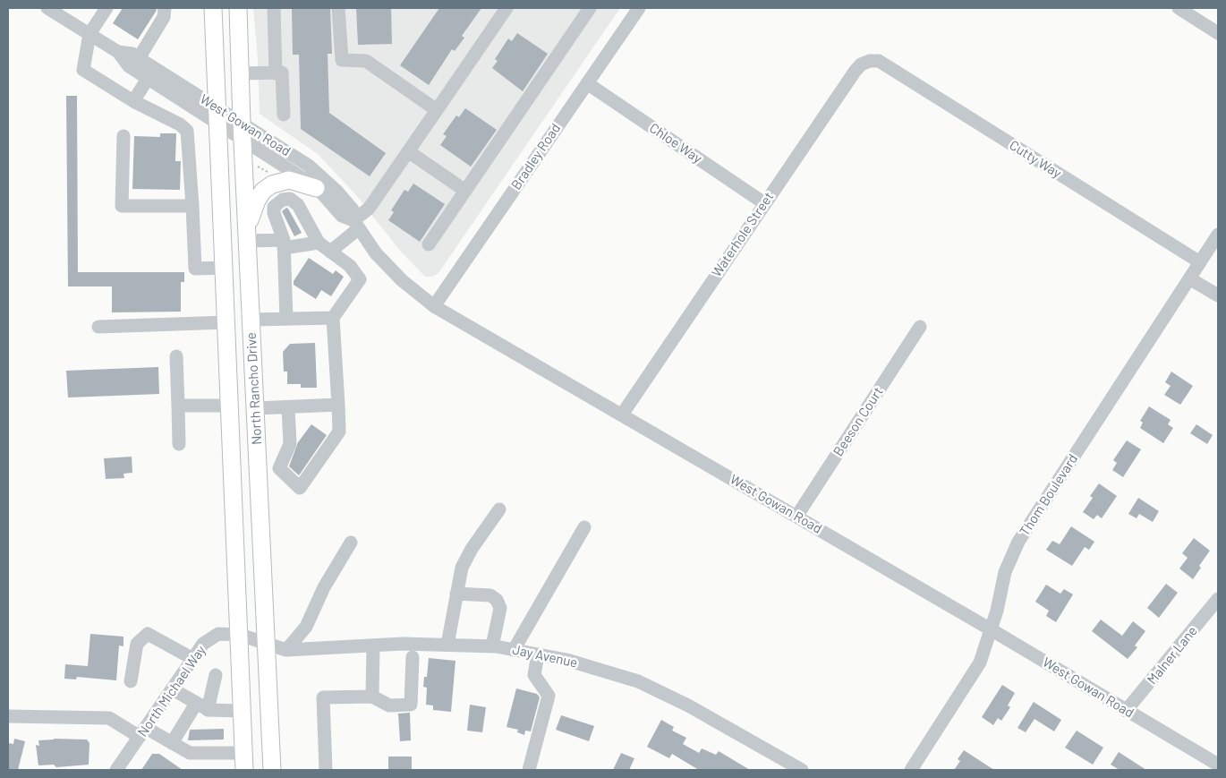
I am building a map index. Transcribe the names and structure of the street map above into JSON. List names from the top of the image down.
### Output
{
  "streets": {
    "main road": ["North Rancho Drive"],
    "street": [
      "West Gowan Road",
      "Chloe Way",
      "Bradley Road",
      "Cutty Way",
      "Waterhole Street",
      "Beeson Court",
      "Thom Boulevard",
      "Malner Lane",
      "Jay Avenue",
      "North Michael Way"
    ]
  },
  "crossings": [
    ["West Gowan Road", "Bradley Road"],
    ["West Gowan Road", "Waterhole Street"],
    ["West Gowan Road", "North Rancho Drive"],
    ["West Gowan Road", "Beeson Court"],
    ["West Gowan Road", "Thom Boulevard"],
    ["West Gowan Road", "Malner Lane"],
    ["Chloe Way", "Bradley Road"],
    ["Chloe Way", "Waterhole Street"],
    ["Cutty Way", "Waterhole Street"],
    ["Cutty Way", "Thom Boulevard"],
    ["North Rancho Drive", "Jay Avenue"],
    ["North Rancho Drive", "North Michael Way"],
    ["Jay Avenue", "North Michael Way"]
  ]
}
